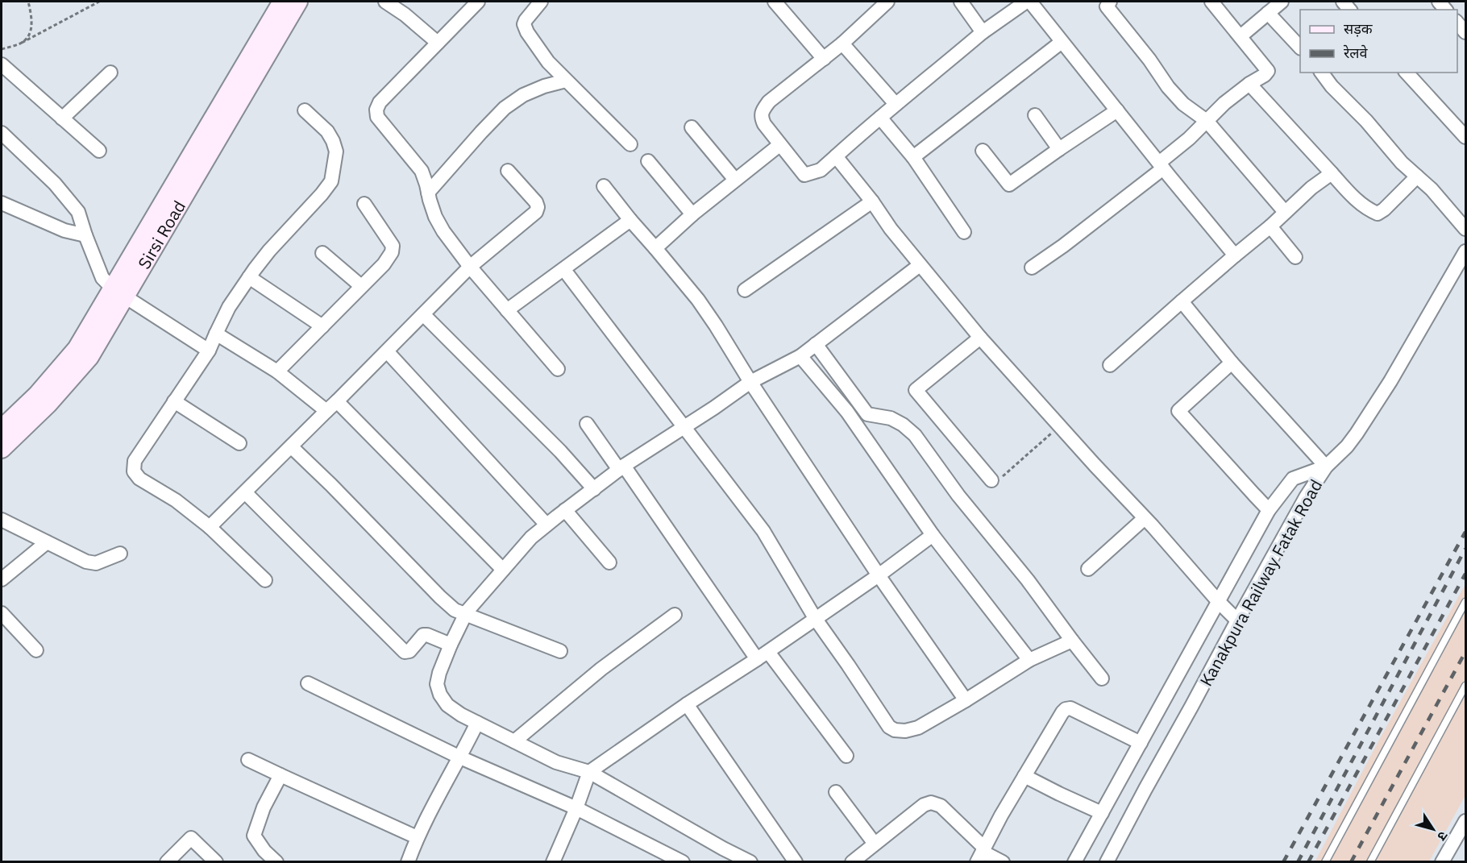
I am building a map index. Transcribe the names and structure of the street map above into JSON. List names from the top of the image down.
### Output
{
  "streets": {
    "main road": ["Sirsi Road"],
    "street": ["Kanakpura Railway Fatak Road"]
  },
  "legend": ["सड़क", "रेलवे"],
  "north": "bottom right"
}
